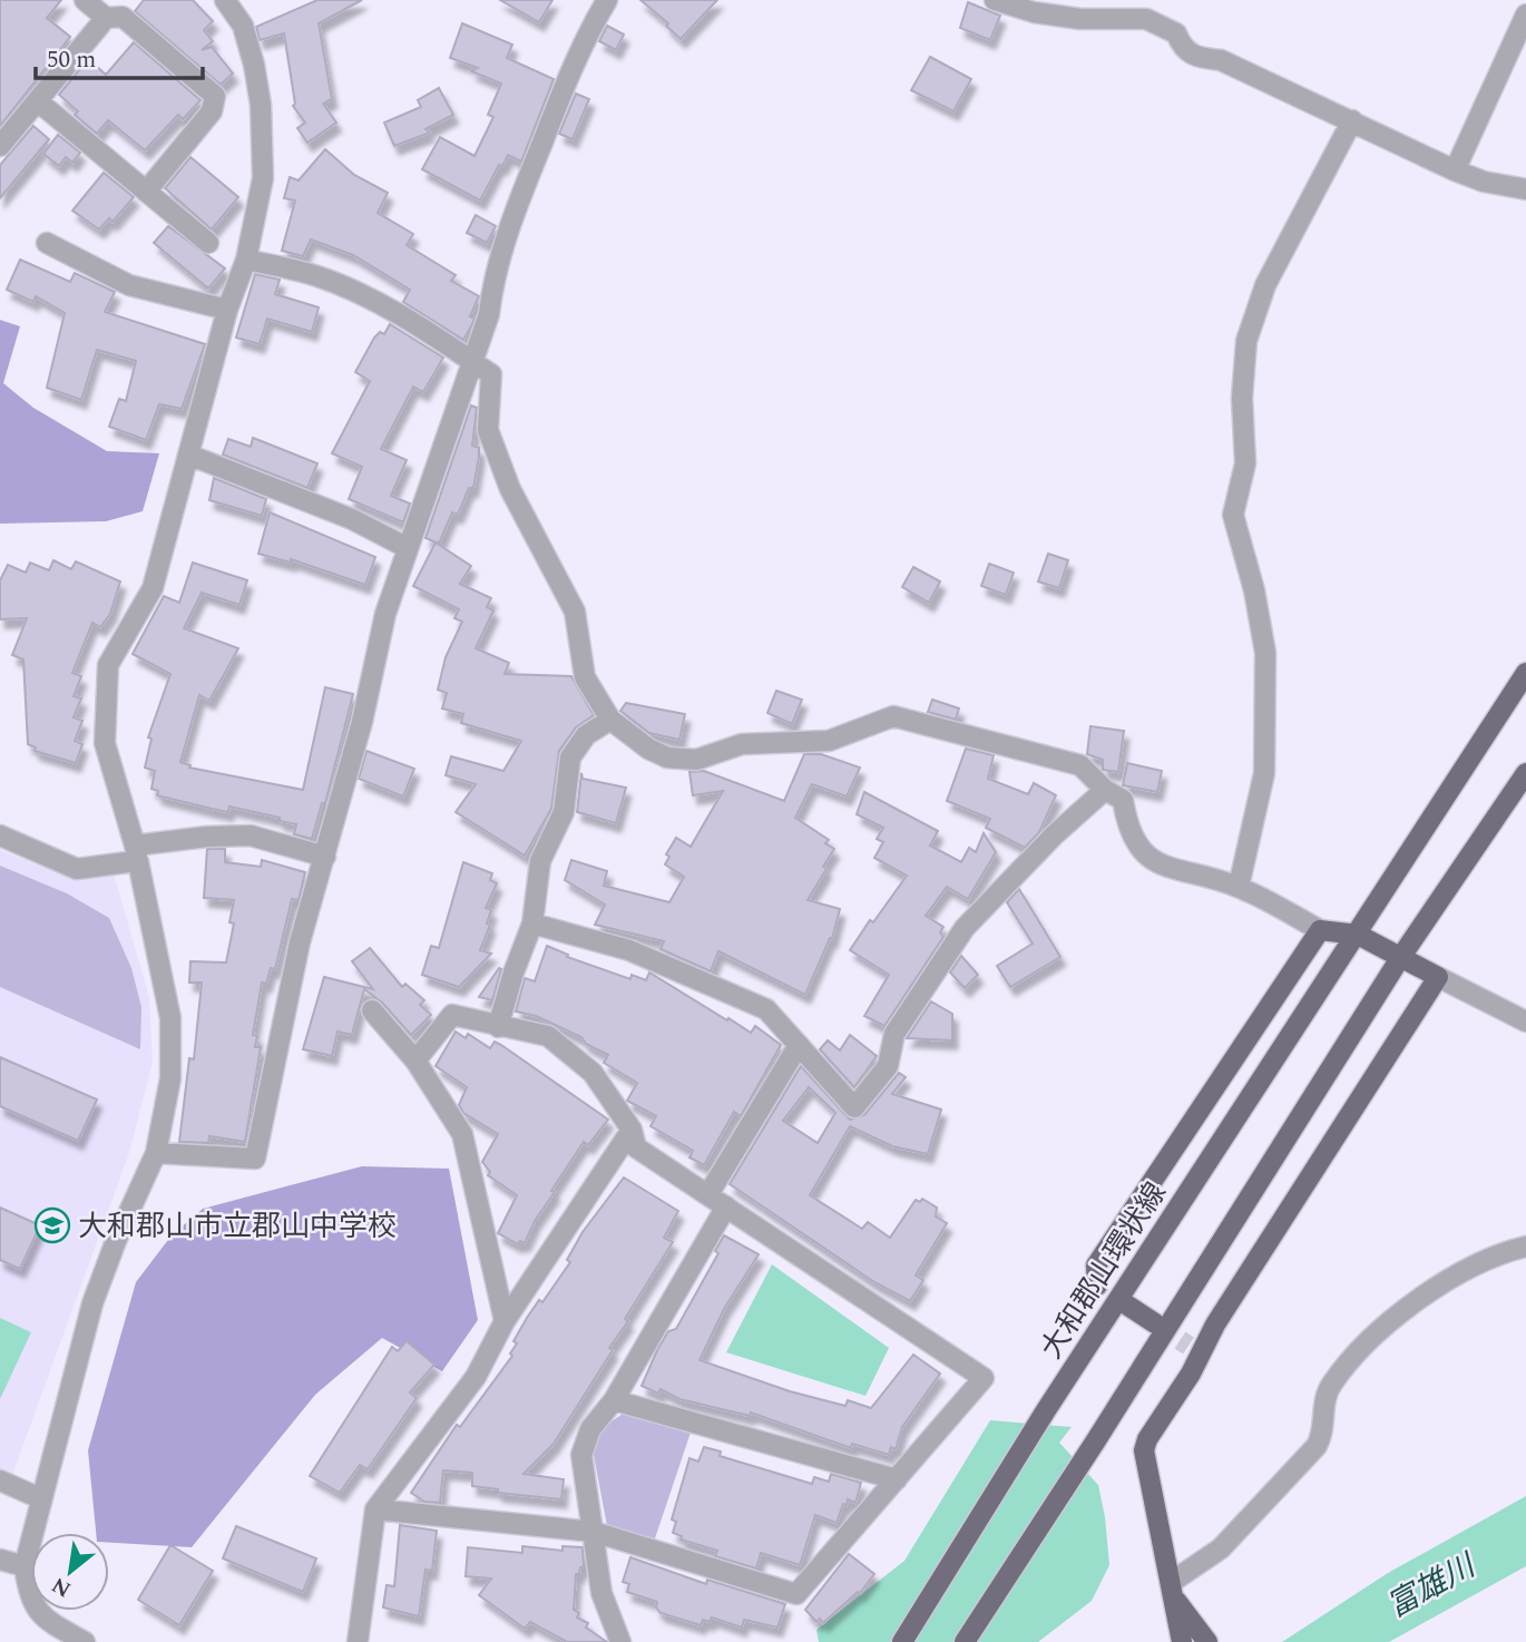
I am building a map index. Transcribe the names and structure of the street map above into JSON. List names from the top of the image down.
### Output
{
  "streets": {
    "main road": ["大和郡山環状線"]
  },
  "water": ["富雄川"],
  "places": {
    "school or university": ["大和郡山市立郡山中学校"]
  },
  "scale_bar": "50 m",
  "north": "bottom left"
}
